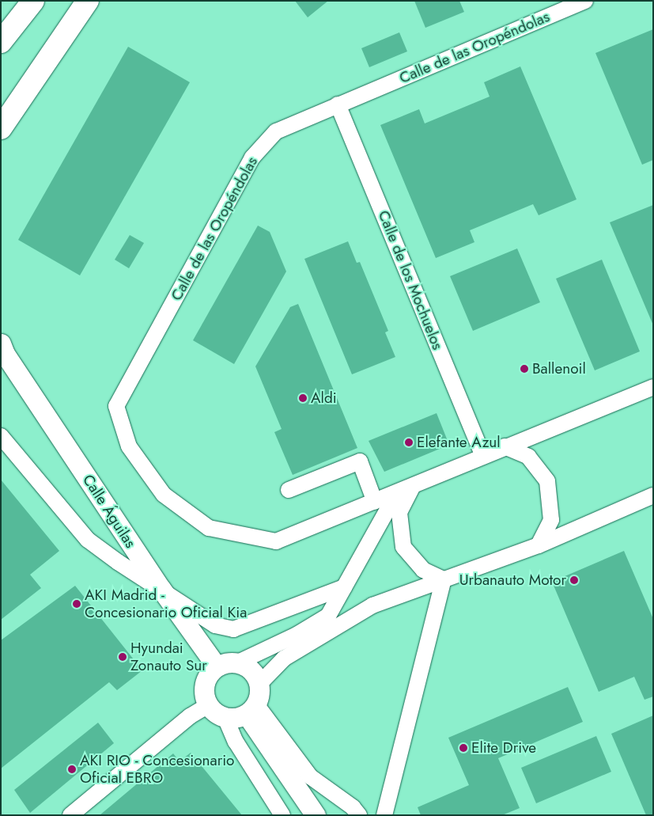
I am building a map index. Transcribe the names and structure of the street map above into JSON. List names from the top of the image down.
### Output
{
  "streets": {
    "main road": ["Calle Águilas"],
    "street": ["Calle de las Oropéndolas", "Calle de los Mochuelos"]
  },
  "crossings": [
    ["Calle de las Oropéndolas", "Calle de los Mochuelos"]
  ],
  "places": [
    "Ballenoil",
    "Aldi",
    "Elefante Azul",
    "Urbanauto Motor",
    "AKI Madrid - Concesionario Oficial Kia",
    "Hyundai Zonauto Sur",
    "Elite Drive",
    "AKI RIO - Concesionario Oficial EBRO"
  ]
}
